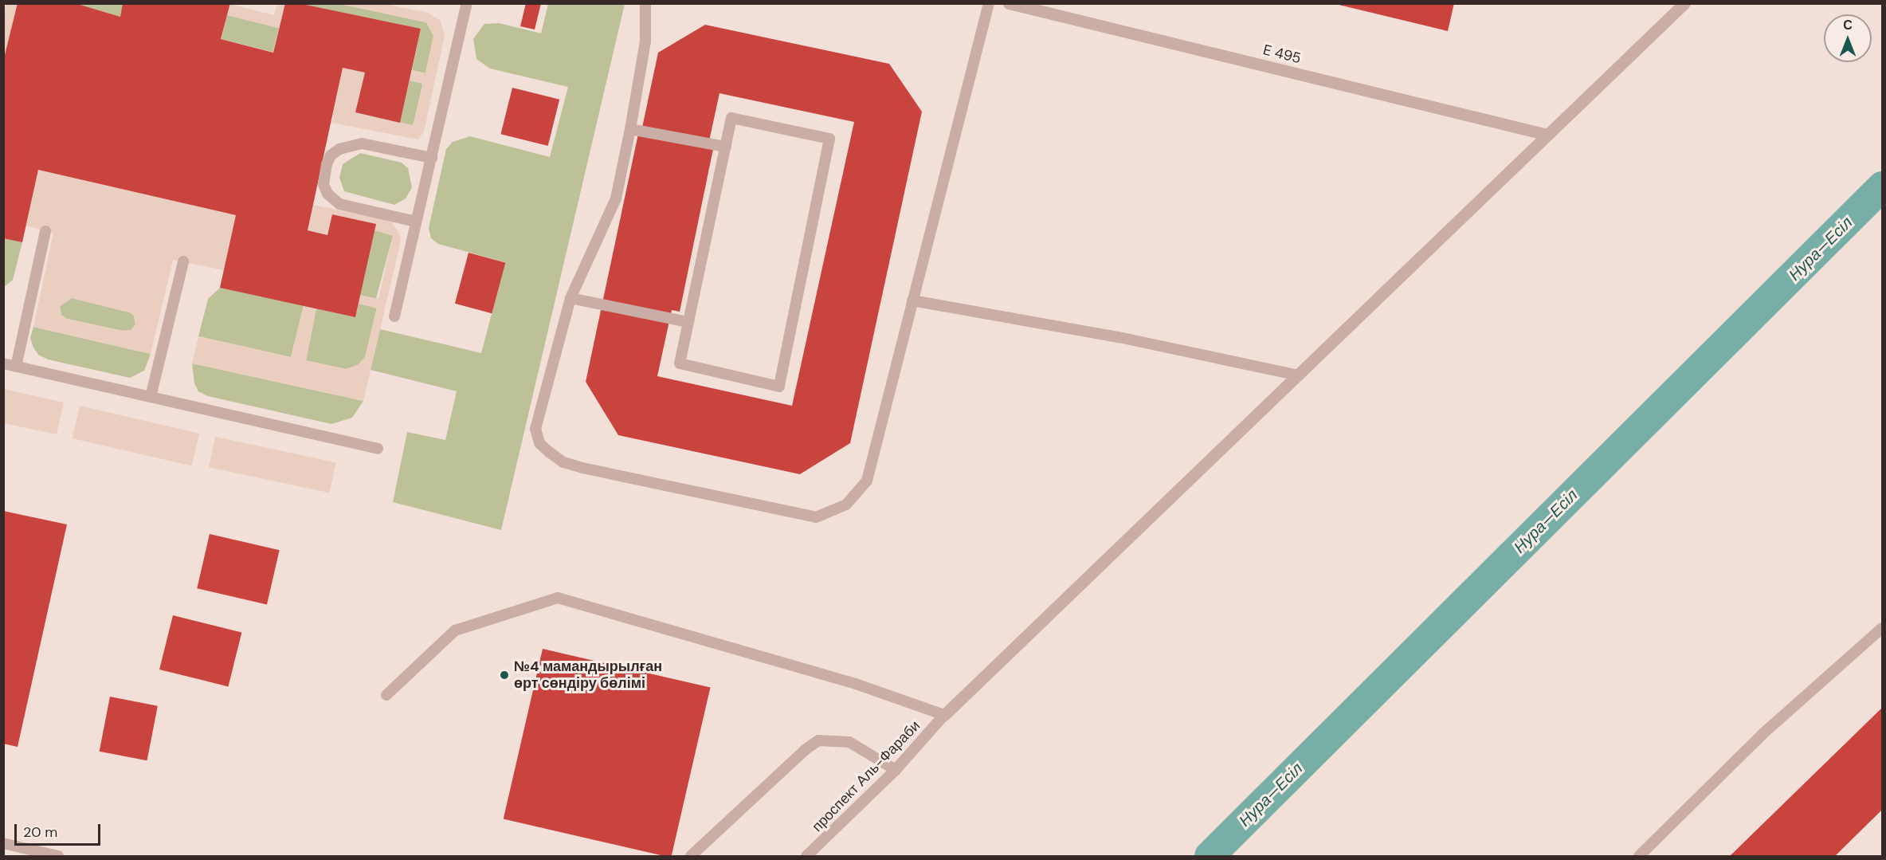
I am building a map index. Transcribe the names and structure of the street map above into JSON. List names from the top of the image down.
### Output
{
  "streets": {
    "street": ["E 495"],
    "lane": ["проспект Аль-Фараби"]
  },
  "water": ["Нура—Есіл"],
  "places": ["№4 мамандырылған өрт сөндіру бөлімі"],
  "scale_bar": "20 m",
  "north": "top"
}
